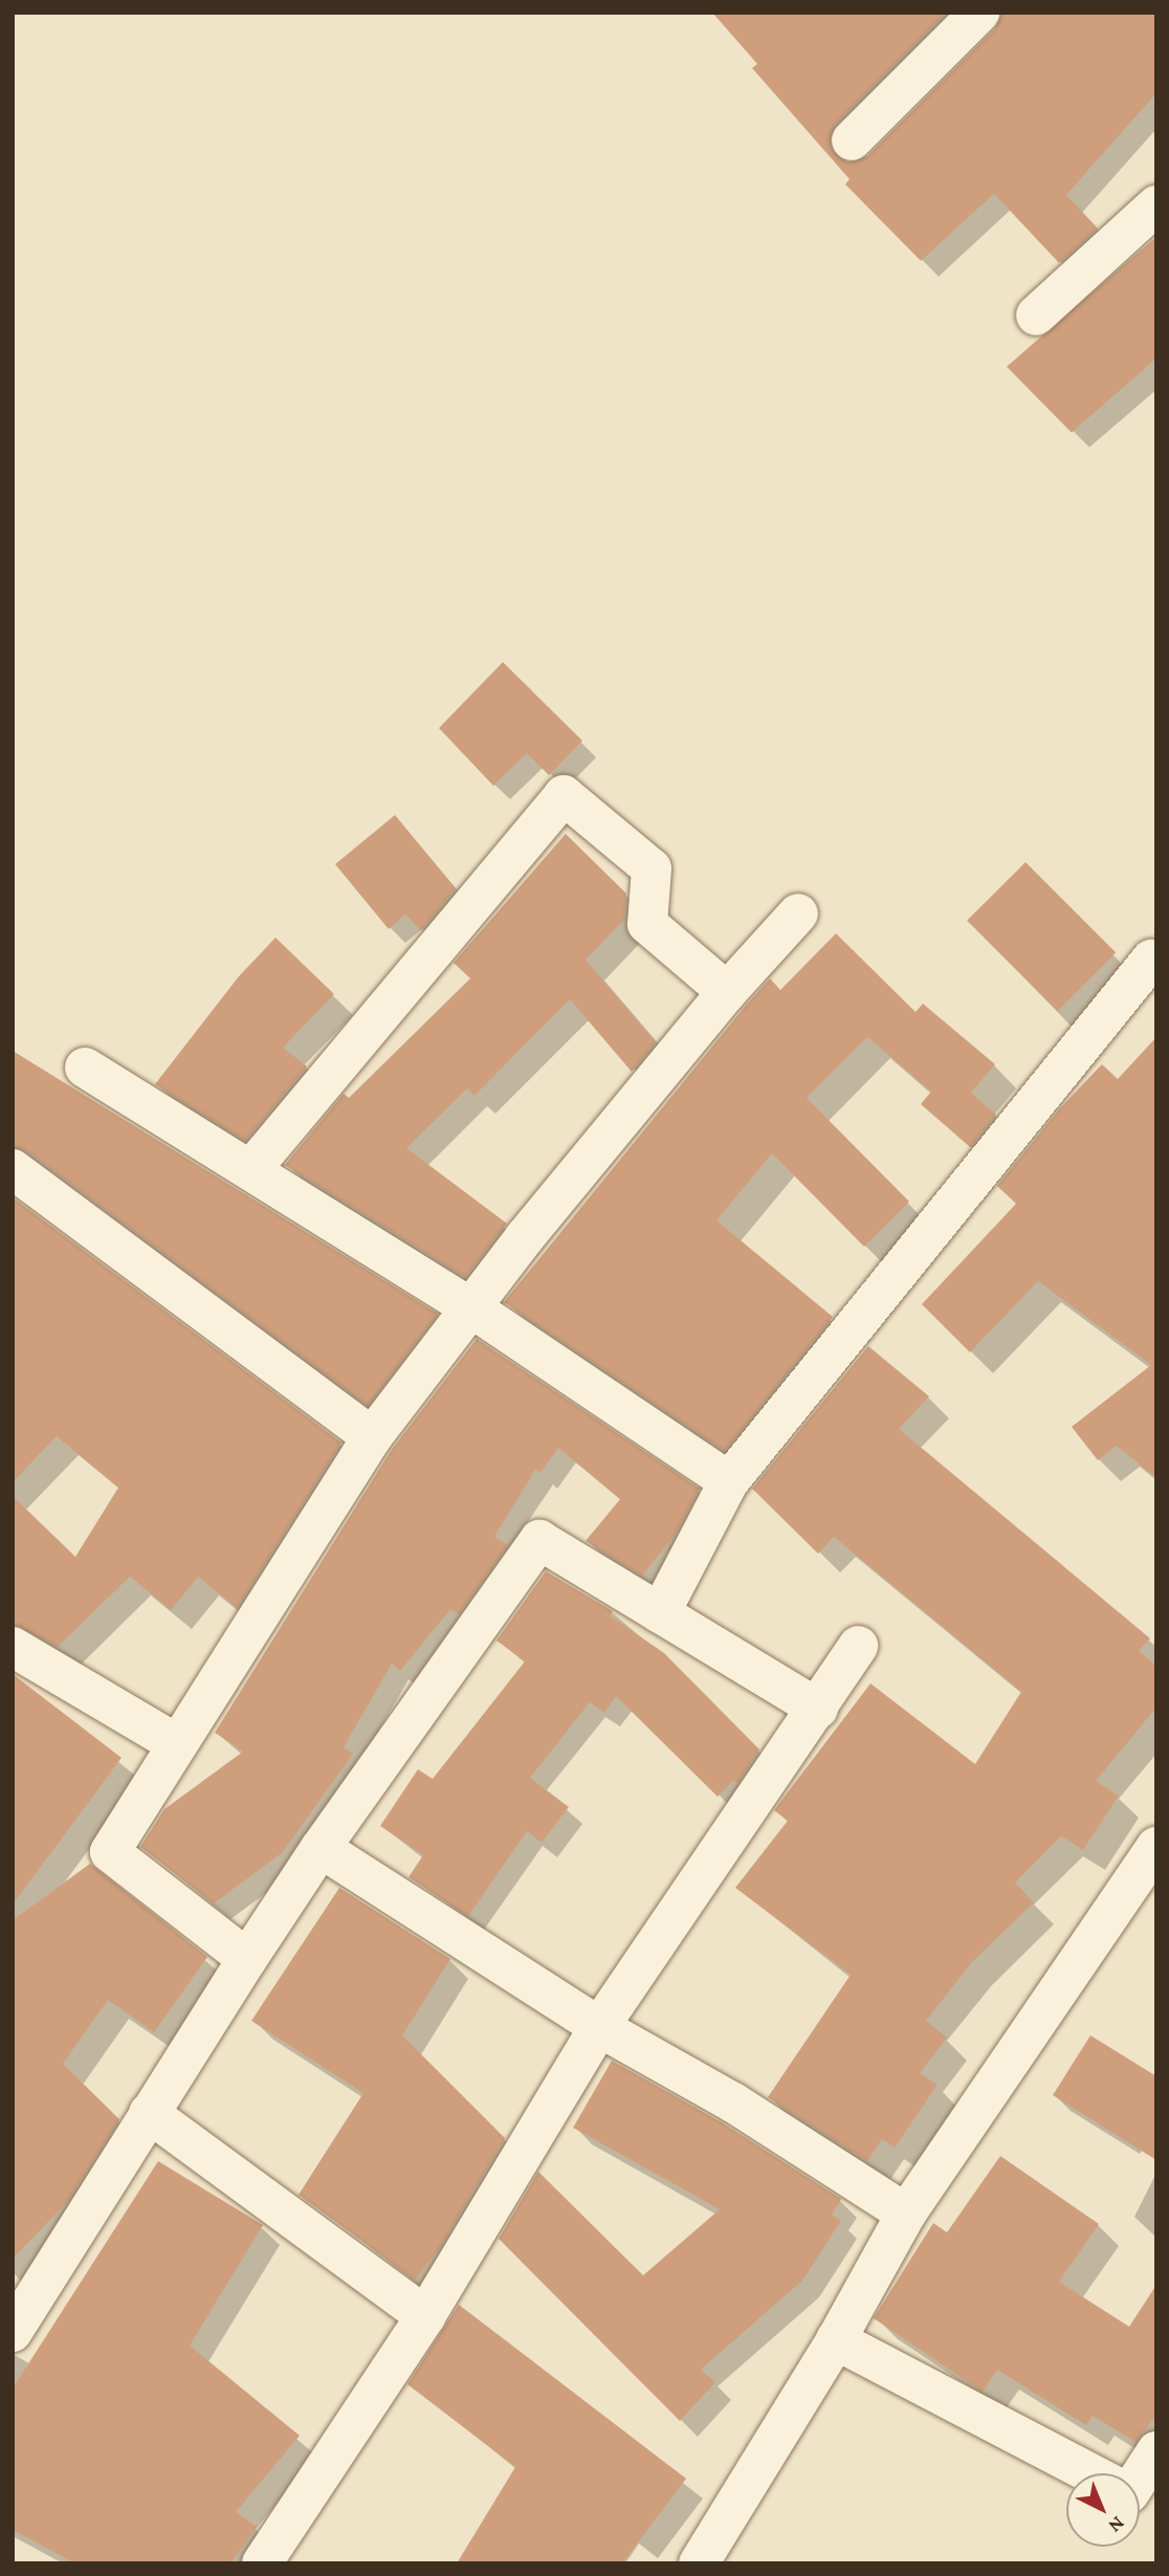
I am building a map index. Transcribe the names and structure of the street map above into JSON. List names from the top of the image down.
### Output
{
  "north": "bottom right"
}
